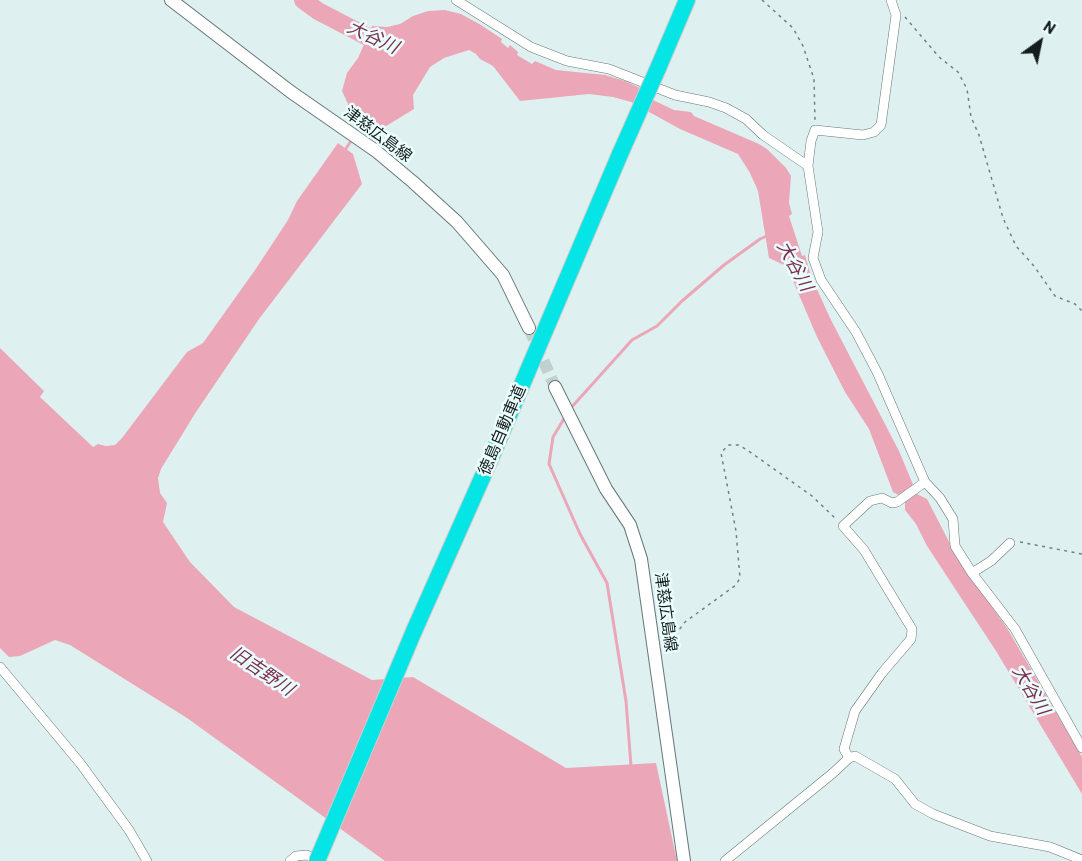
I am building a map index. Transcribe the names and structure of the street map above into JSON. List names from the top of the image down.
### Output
{
  "streets": {
    "highway": ["徳島自動車道"],
    "main road": ["津慈広島線"]
  },
  "water": ["大谷川", "旧吉野川"],
  "north": "top right"
}
